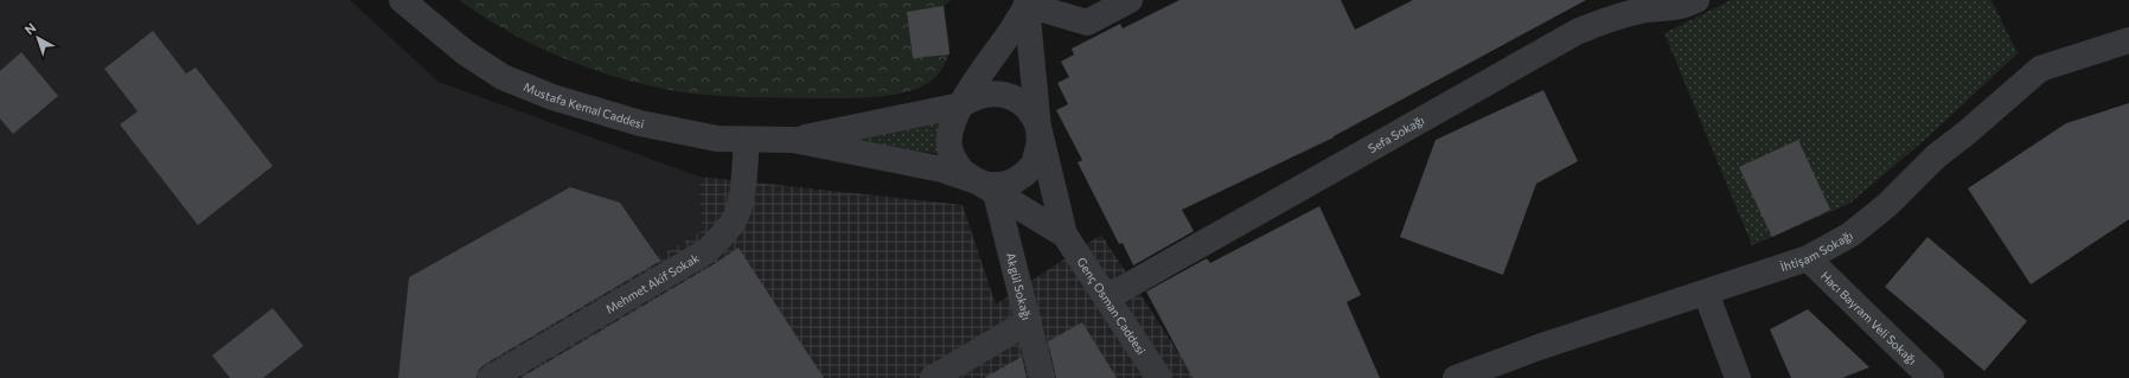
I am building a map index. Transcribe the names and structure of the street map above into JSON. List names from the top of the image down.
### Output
{
  "streets": {
    "street": [
      "Mustafa Kemal Caddesi",
      "Sefa Sokağı",
      "İhtişam Sokağı",
      "Mehmet Akif Sokak",
      "Akgül Sokağı",
      "Genç Osman Caddesi",
      "Hacı Bayram Veli Sokağı"
    ]
  },
  "crossings": [
    ["Mustafa Kemal Caddesi", "Mehmet Akif Sokak"],
    ["Mustafa Kemal Caddesi", "Akgül Sokağı"],
    ["Mustafa Kemal Caddesi", "Genç Osman Caddesi"],
    ["Sefa Sokağı", "Genç Osman Caddesi"],
    ["İhtişam Sokağı", "Hacı Bayram Veli Sokağı"],
    ["Akgül Sokağı", "Genç Osman Caddesi"]
  ],
  "north": "top left"
}
